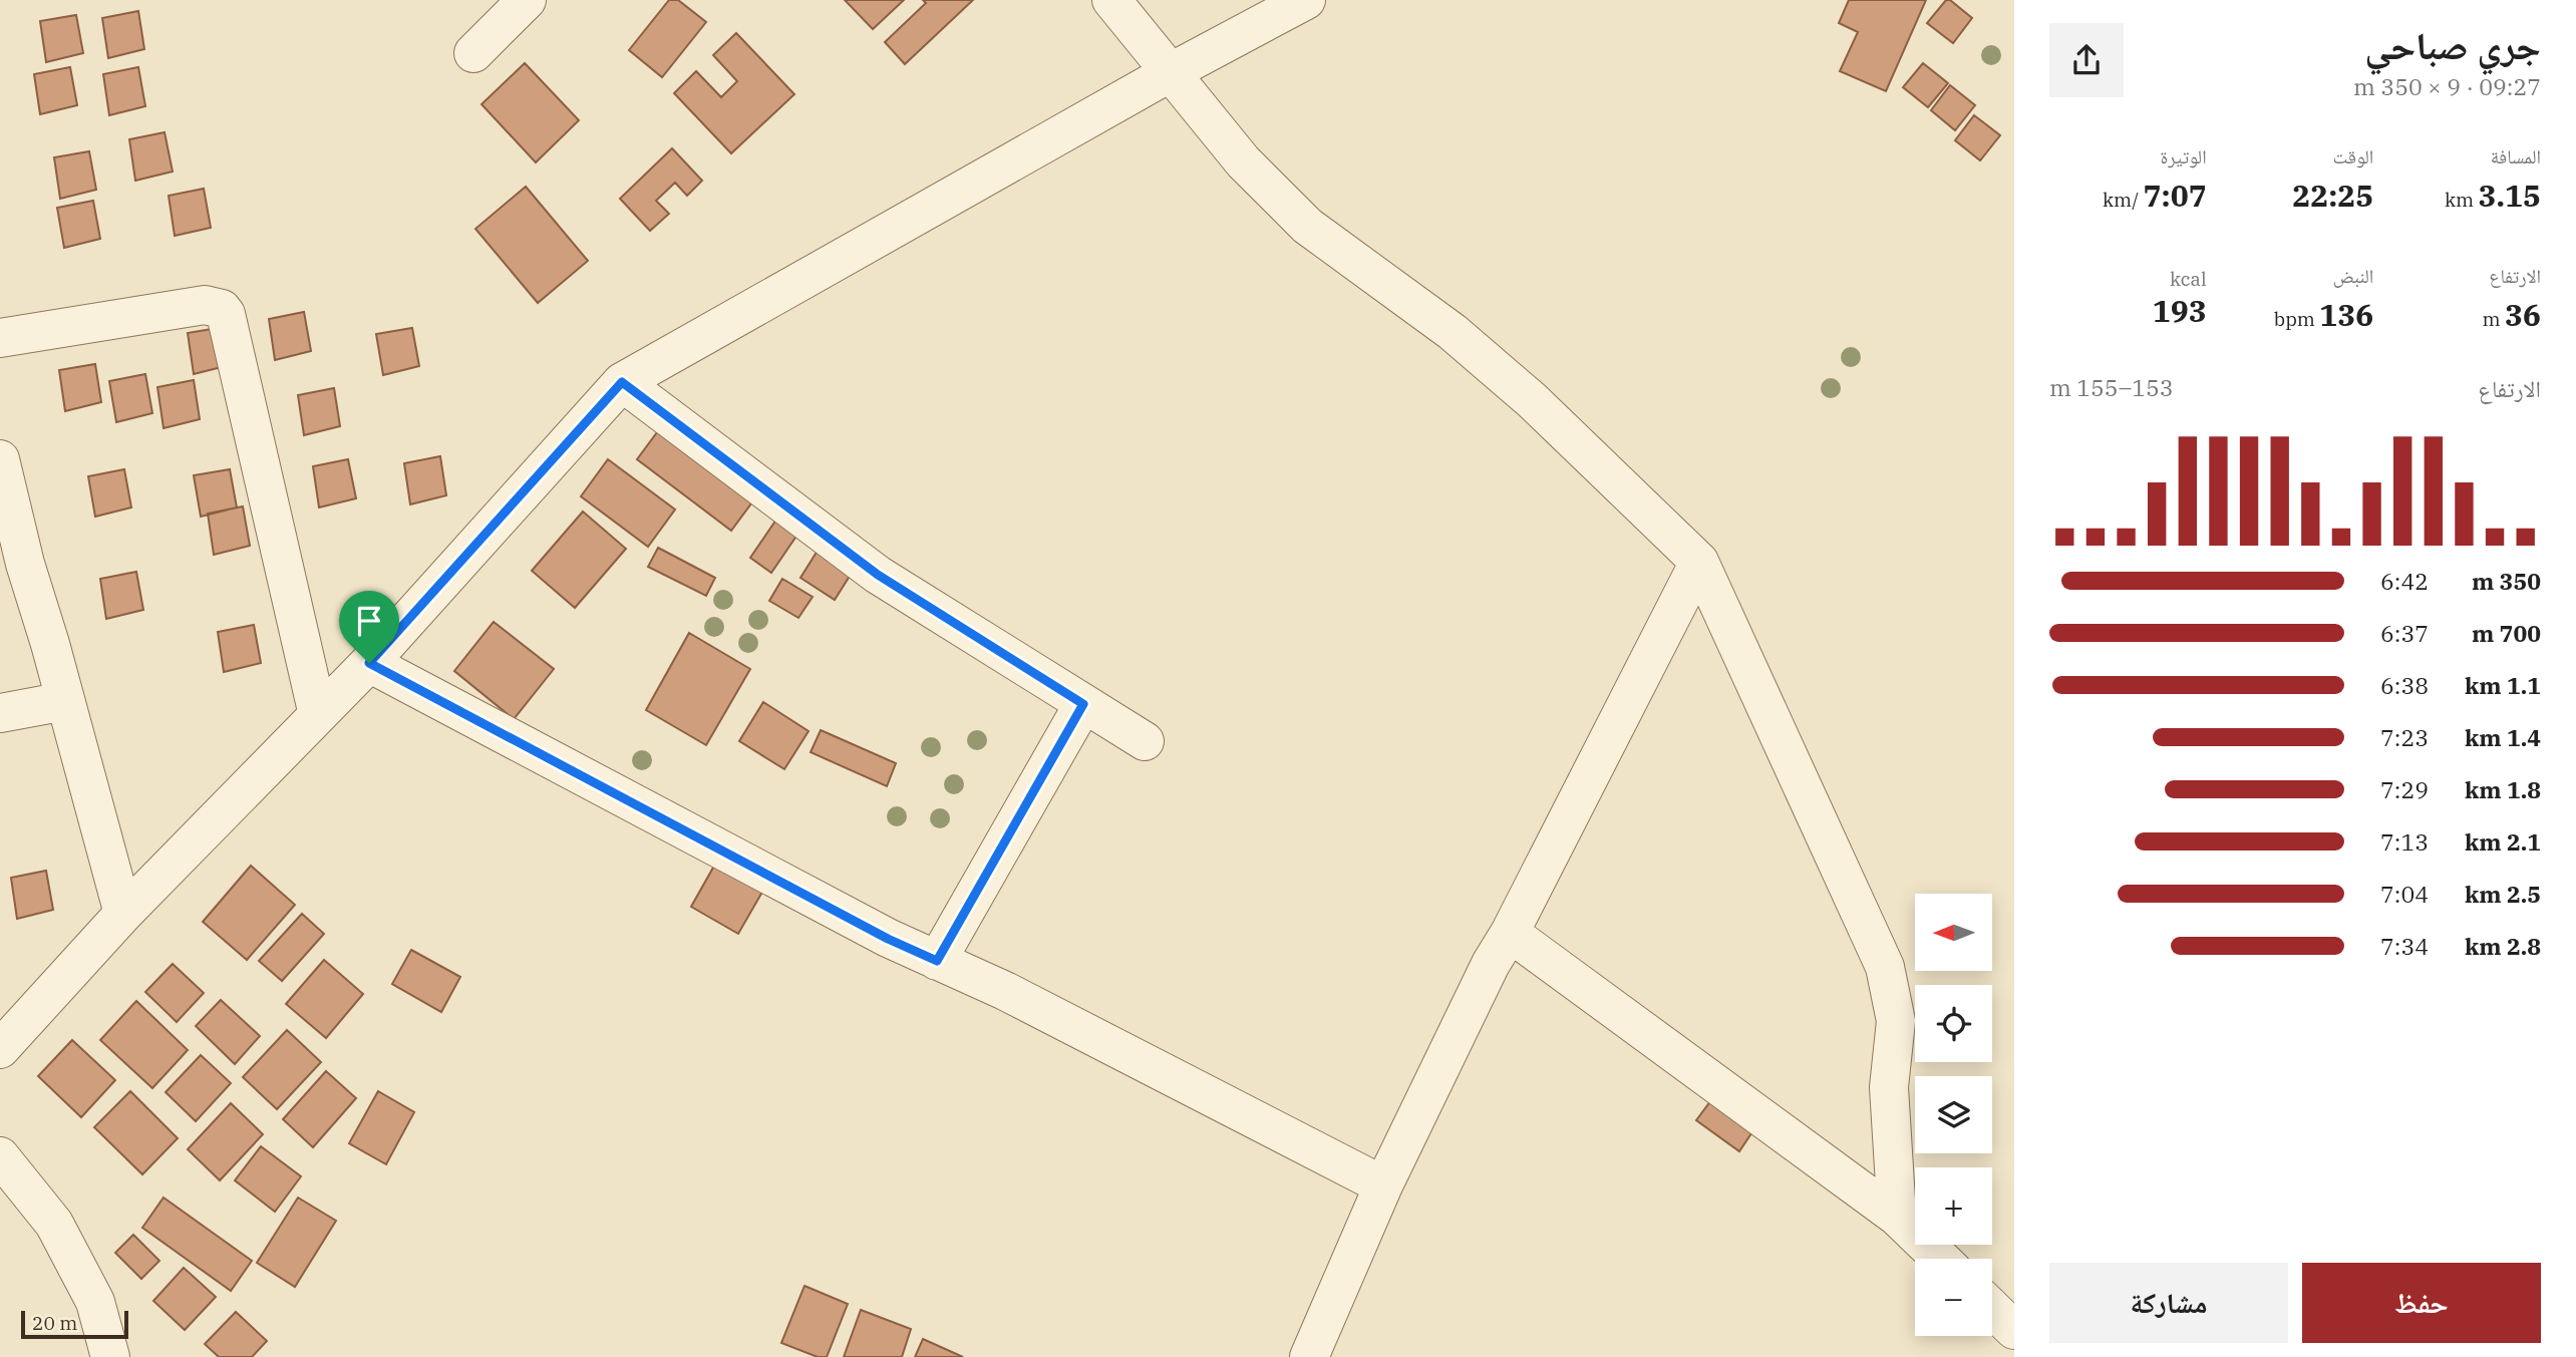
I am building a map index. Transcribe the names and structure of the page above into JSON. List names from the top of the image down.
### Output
{
  "scale_bar": "20 m",
  "north": "left",
  "page": {
    "heading": ["جري صباحي", "09:27 · 9 × 350 m"],
    "stats": [
      ["المسافة", "3.15 km"],
      ["الوقت", "22:25"],
      ["الوتيرة", "7:07 /km"],
      ["الارتفاع", "36 m"],
      ["النبض", "136 bpm"],
      ["kcal", "193"]
    ],
    "chart": ["الارتفاع", "153–155 m"],
    "list": [
      {
        "name": "350 m",
        "note": "6:42"
      },
      {
        "name": "700 m",
        "note": "6:37"
      },
      {
        "name": "1.1 km",
        "note": "6:38"
      },
      {
        "name": "1.4 km",
        "note": "7:23"
      },
      {
        "name": "1.8 km",
        "note": "7:29"
      },
      {
        "name": "2.1 km",
        "note": "7:13"
      },
      {
        "name": "2.5 km",
        "note": "7:04"
      },
      {
        "name": "2.8 km",
        "note": "7:34"
      }
    ],
    "map_buttons": ["+", "−"],
    "buttons": ["حفظ", "مشاركة"],
    "scale": "20 m"
  }
}
